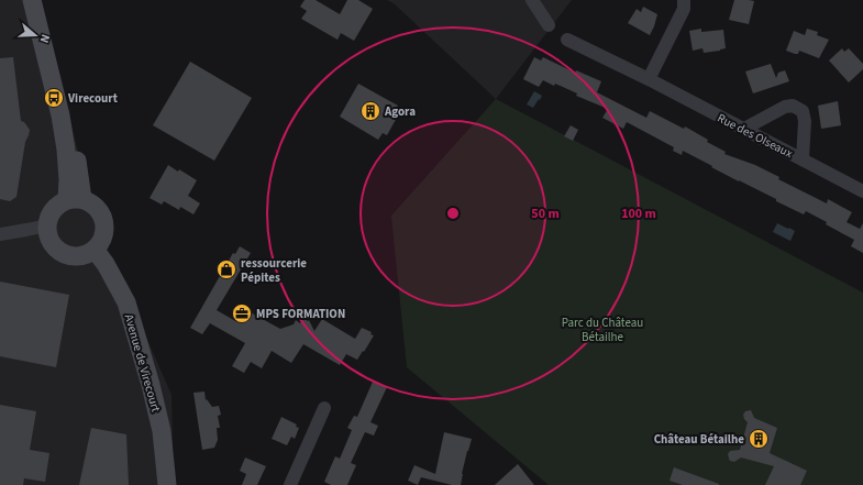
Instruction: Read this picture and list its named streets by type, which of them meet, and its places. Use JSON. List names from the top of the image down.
{
  "streets": {
    "street": ["Rue des OIseaux", "Avenue de Virecourt"]
  },
  "parks": ["Parc du Château Bétailhe"],
  "places": {
    "bus stop": ["Virecourt"],
    "building": ["Agora", "Château Bétailhe"],
    "shop": ["ressourcerie Pépites"],
    "office": ["MPS FORMATION"]
  },
  "north": "right",
  "rings": ["50 m", "100 m"]
}
